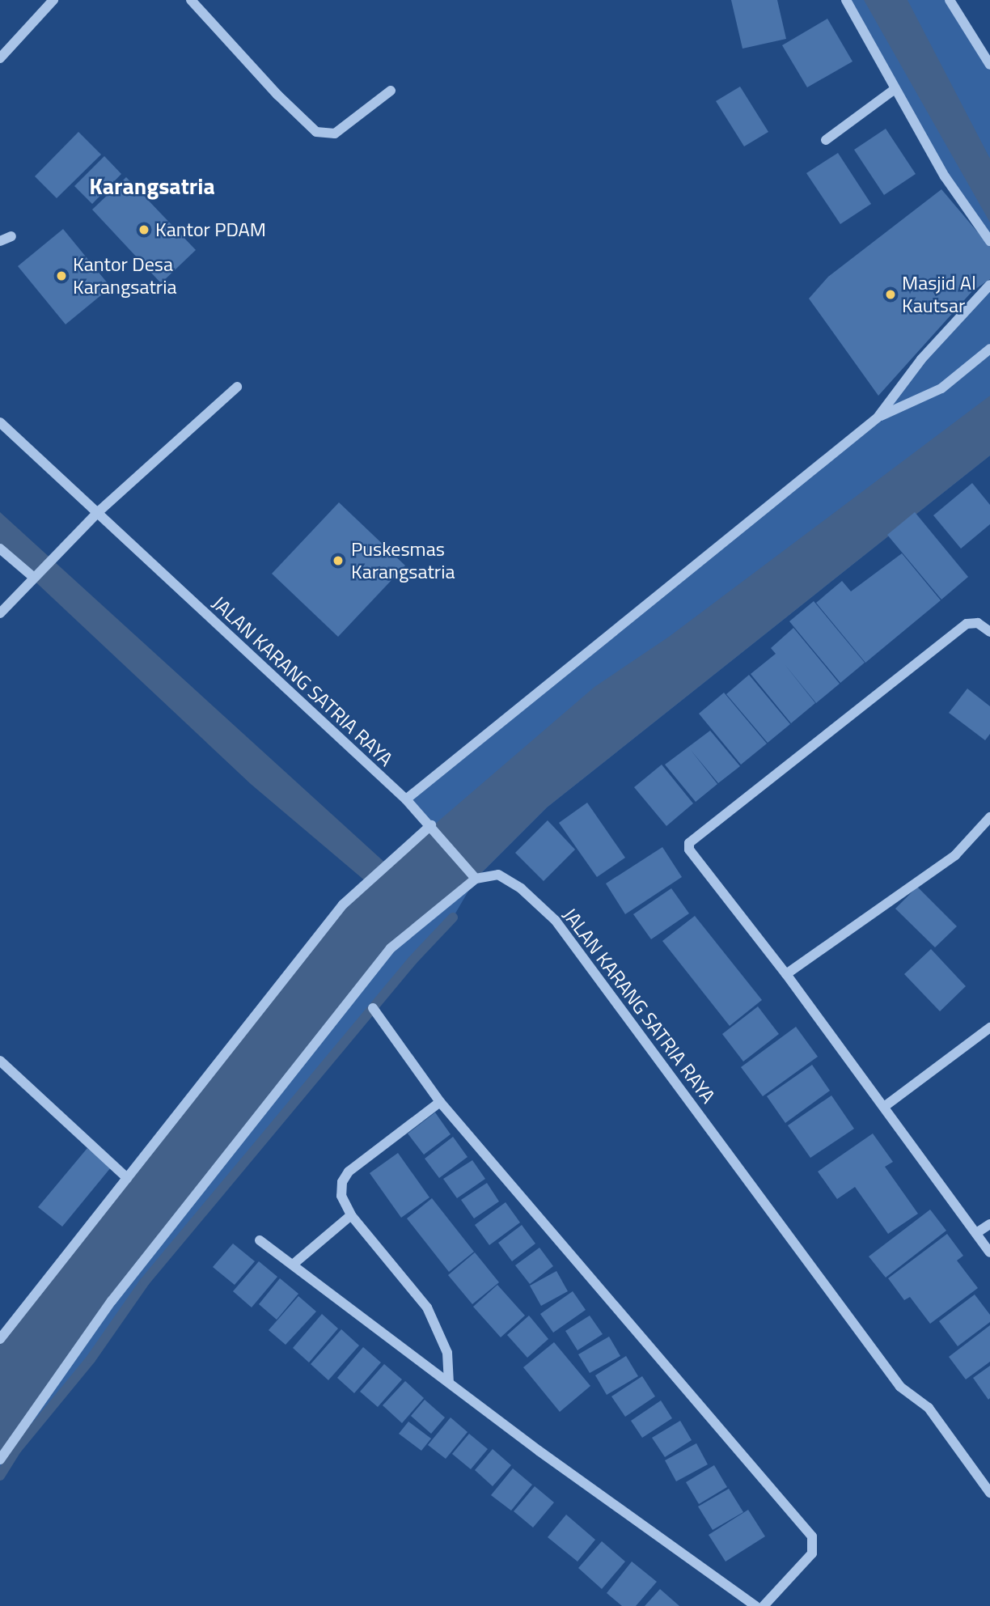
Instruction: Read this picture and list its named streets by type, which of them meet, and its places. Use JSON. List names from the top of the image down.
{
  "streets": {
    "street": ["JALAN KARANG SATRIA RAYA"]
  },
  "districts": ["Karangsatria"],
  "places": [
    "Kantor PDAM",
    "Kantor Desa Karangsatria",
    "Masjid Al Kautsar",
    "Puskesmas Karangsatria"
  ]
}
